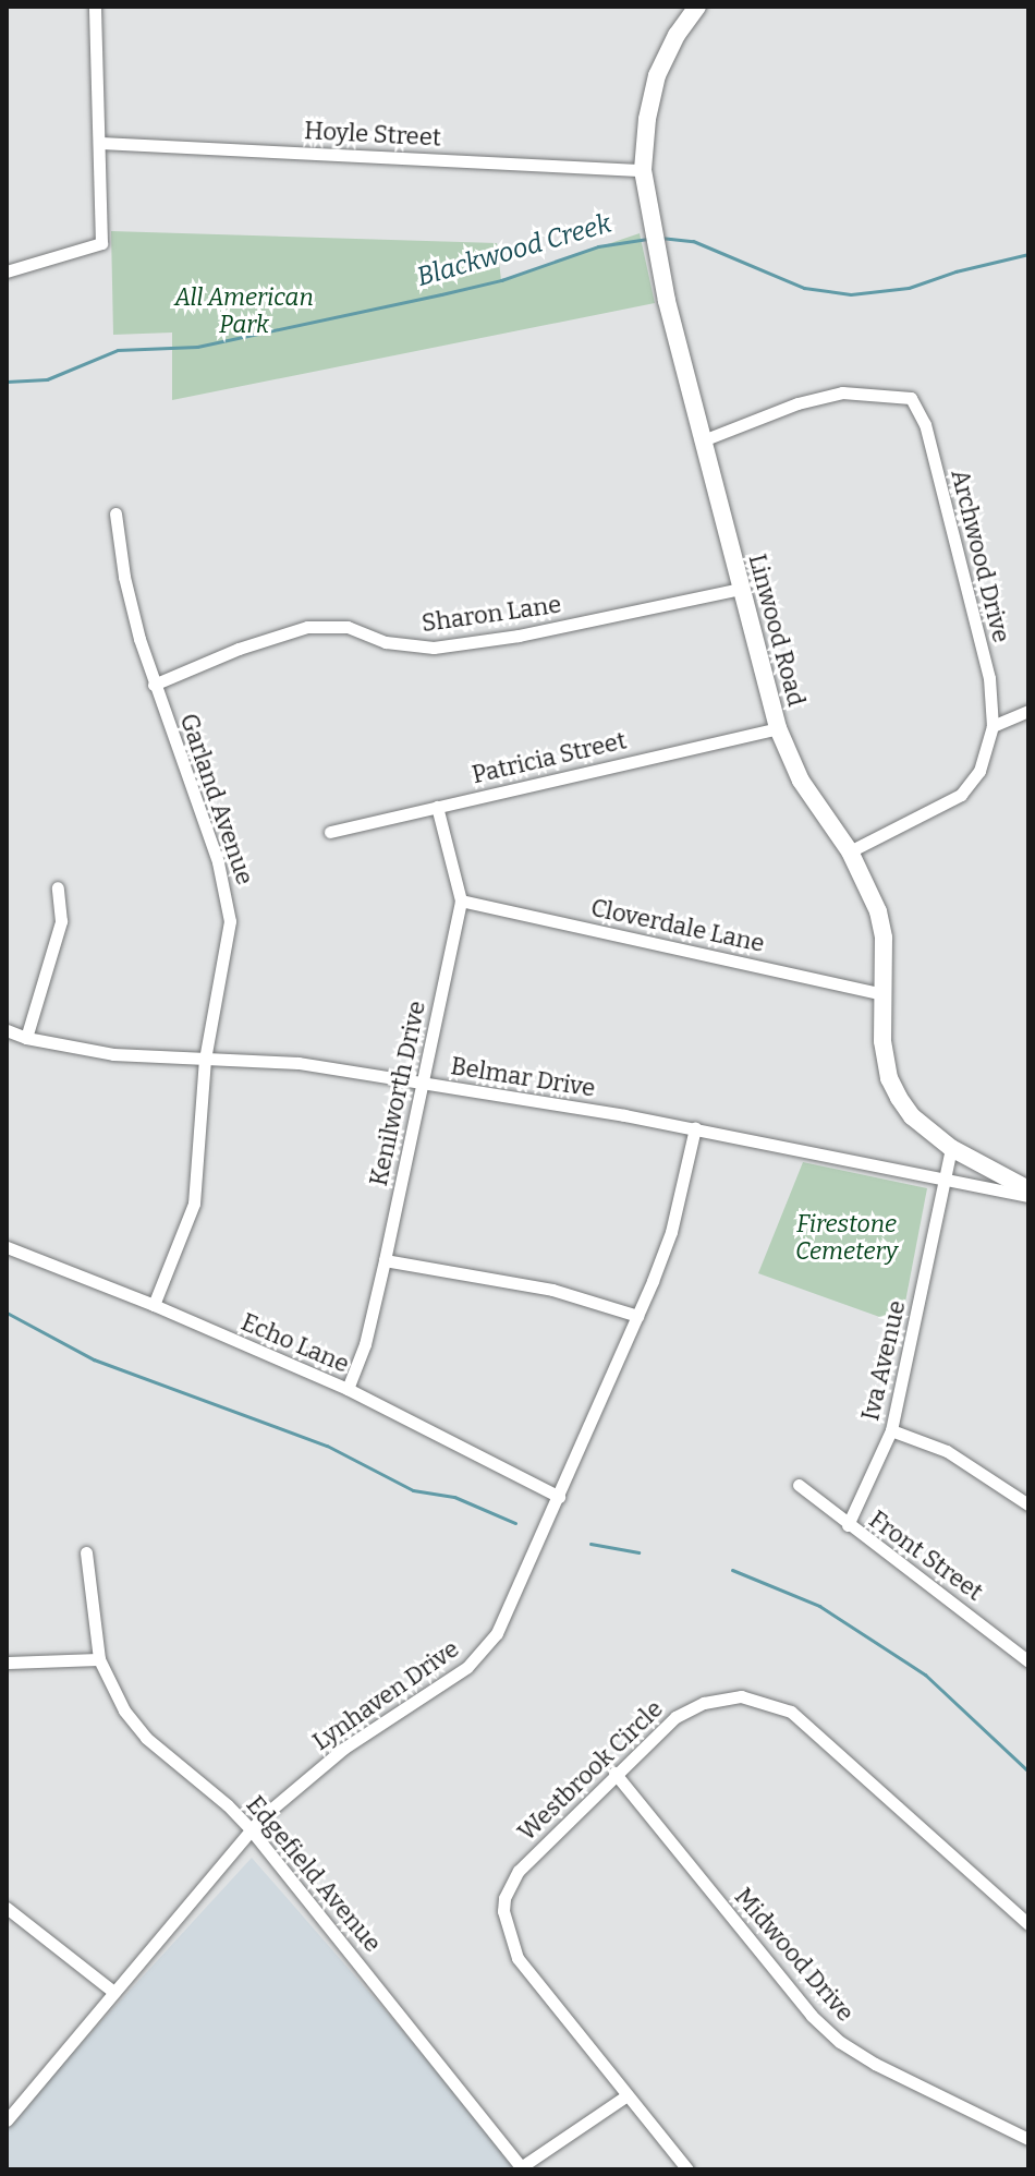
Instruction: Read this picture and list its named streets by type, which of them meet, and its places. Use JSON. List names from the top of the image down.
{
  "streets": {
    "main road": ["Linwood Road"],
    "street": [
      "Hoyle Street",
      "Archwood Drive",
      "Sharon Lane",
      "Patricia Street",
      "Garland Avenue",
      "Cloverdale Lane",
      "Belmar Drive",
      "Kenilworth Drive",
      "Echo Lane",
      "Iva Avenue",
      "Front Street",
      "Lynhaven Drive",
      "Westbrook Circle",
      "Edgefield Avenue",
      "Midwood Drive"
    ]
  },
  "crossings": [
    ["Hoyle Street", "Linwood Road"],
    ["Archwood Drive", "Linwood Road"],
    ["Sharon Lane", "Linwood Road"],
    ["Sharon Lane", "Garland Avenue"],
    ["Linwood Road", "Patricia Street"],
    ["Linwood Road", "Cloverdale Lane"],
    ["Linwood Road", "Iva Avenue"],
    ["Patricia Street", "Kenilworth Drive"],
    ["Garland Avenue", "Belmar Drive"],
    ["Garland Avenue", "Echo Lane"],
    ["Cloverdale Lane", "Kenilworth Drive"],
    ["Belmar Drive", "Kenilworth Drive"],
    ["Belmar Drive", "Iva Avenue"],
    ["Belmar Drive", "Lynhaven Drive"],
    ["Kenilworth Drive", "Echo Lane"],
    ["Echo Lane", "Lynhaven Drive"],
    ["Iva Avenue", "Front Street"],
    ["Lynhaven Drive", "Edgefield Avenue"],
    ["Westbrook Circle", "Midwood Drive"]
  ],
  "water": ["Blackwood Creek"],
  "parks": ["All American Park", "Firestone Cemetery"]
}
